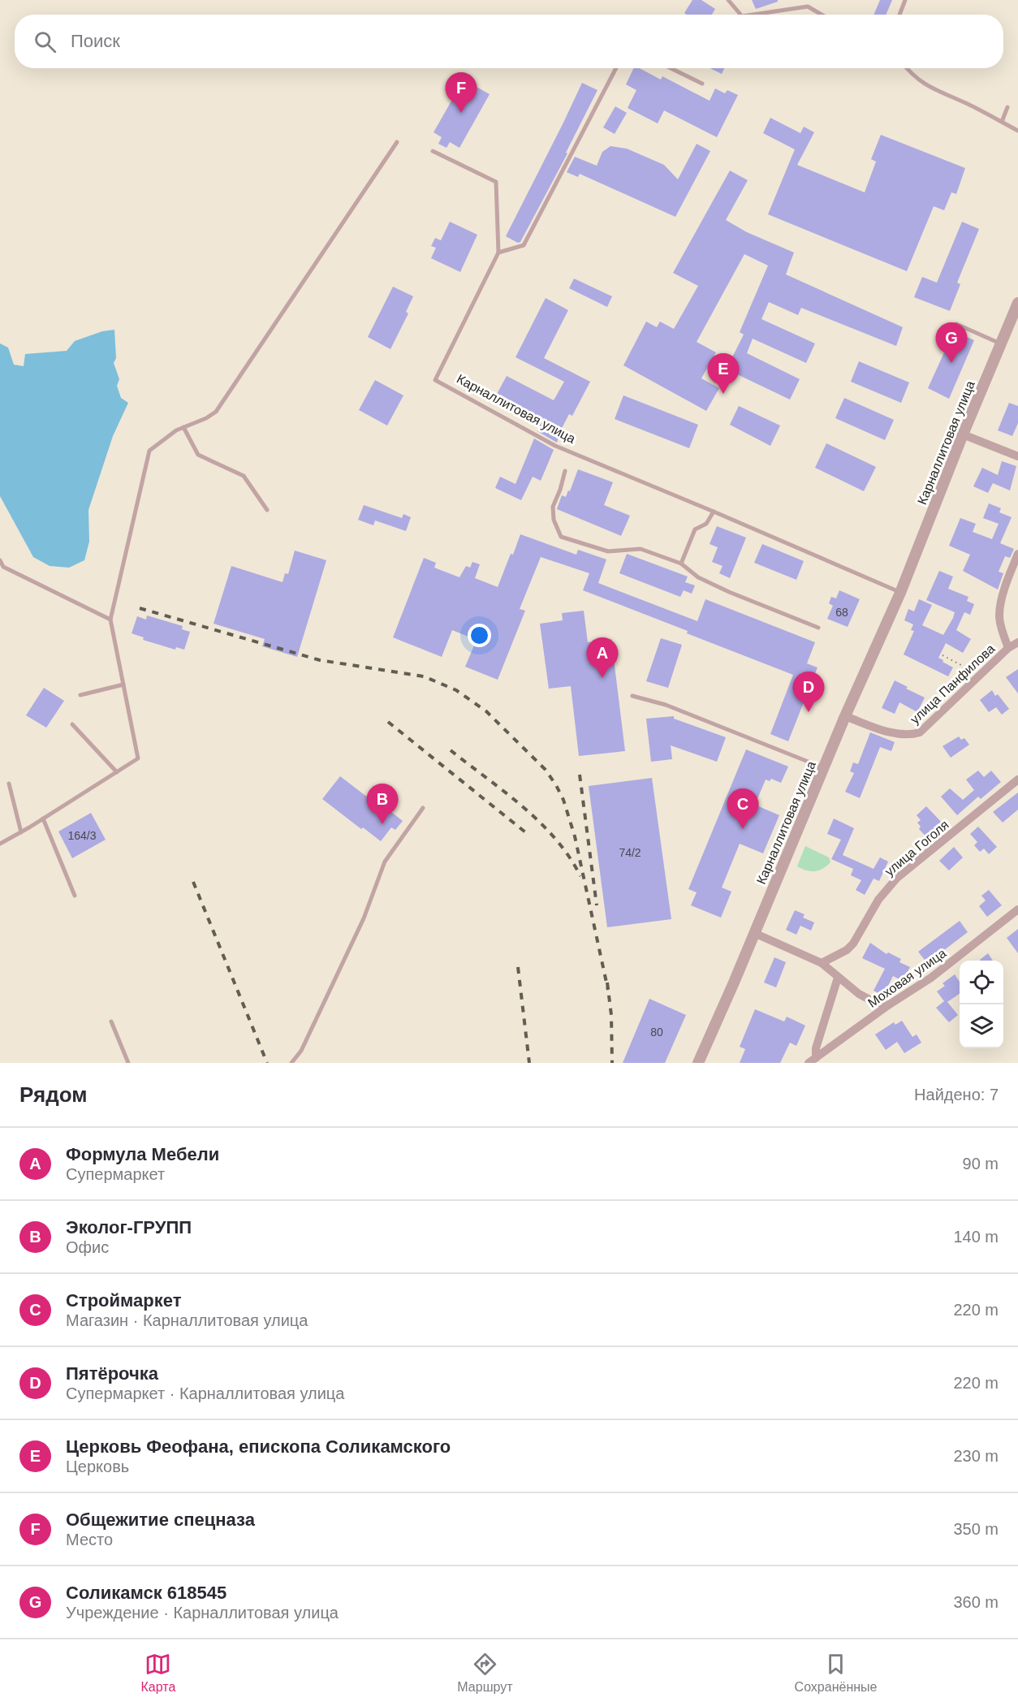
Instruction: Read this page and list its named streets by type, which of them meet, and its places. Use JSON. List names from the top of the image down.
{
  "streets": {
    "street": [
      "Карналлитовая улица",
      "улица Панфилова",
      "улица Гоголя",
      "Моховая улица"
    ]
  },
  "crossings": [
    ["Карналлитовая улица", "улица Панфилова"]
  ],
  "house_numbers": [
    "68",
    "164/3",
    "74/2",
    "80"
  ],
  "page": {
    "search": "Поиск",
    "pins": [
      "F",
      "G",
      "E",
      "A",
      "D",
      "B",
      "C"
    ],
    "heading": ["Рядом", "Найдено: 7"],
    "list": [
      {
        "mark": "A",
        "name": "Формула Мебели",
        "note": "Супермаркет",
        "value": "90 m"
      },
      {
        "mark": "B",
        "name": "Эколог-ГРУПП",
        "note": "Офис",
        "value": "140 m"
      },
      {
        "mark": "C",
        "name": "Строймаркет",
        "note": "Магазин · Карналлитовая улица",
        "value": "220 m"
      },
      {
        "mark": "D",
        "name": "Пятёрочка",
        "note": "Супермаркет · Карналлитовая улица",
        "value": "220 m"
      },
      {
        "mark": "E",
        "name": "Церковь Феофана, епископа Соликамского",
        "note": "Церковь",
        "value": "230 m"
      },
      {
        "mark": "F",
        "name": "Общежитие спецназа",
        "note": "Место",
        "value": "350 m"
      },
      {
        "mark": "G",
        "name": "Соликамск 618545",
        "note": "Учреждение · Карналлитовая улица",
        "value": "360 m"
      }
    ],
    "nav": ["Карта", "Маршрут", "Сохранённые"]
  }
}
